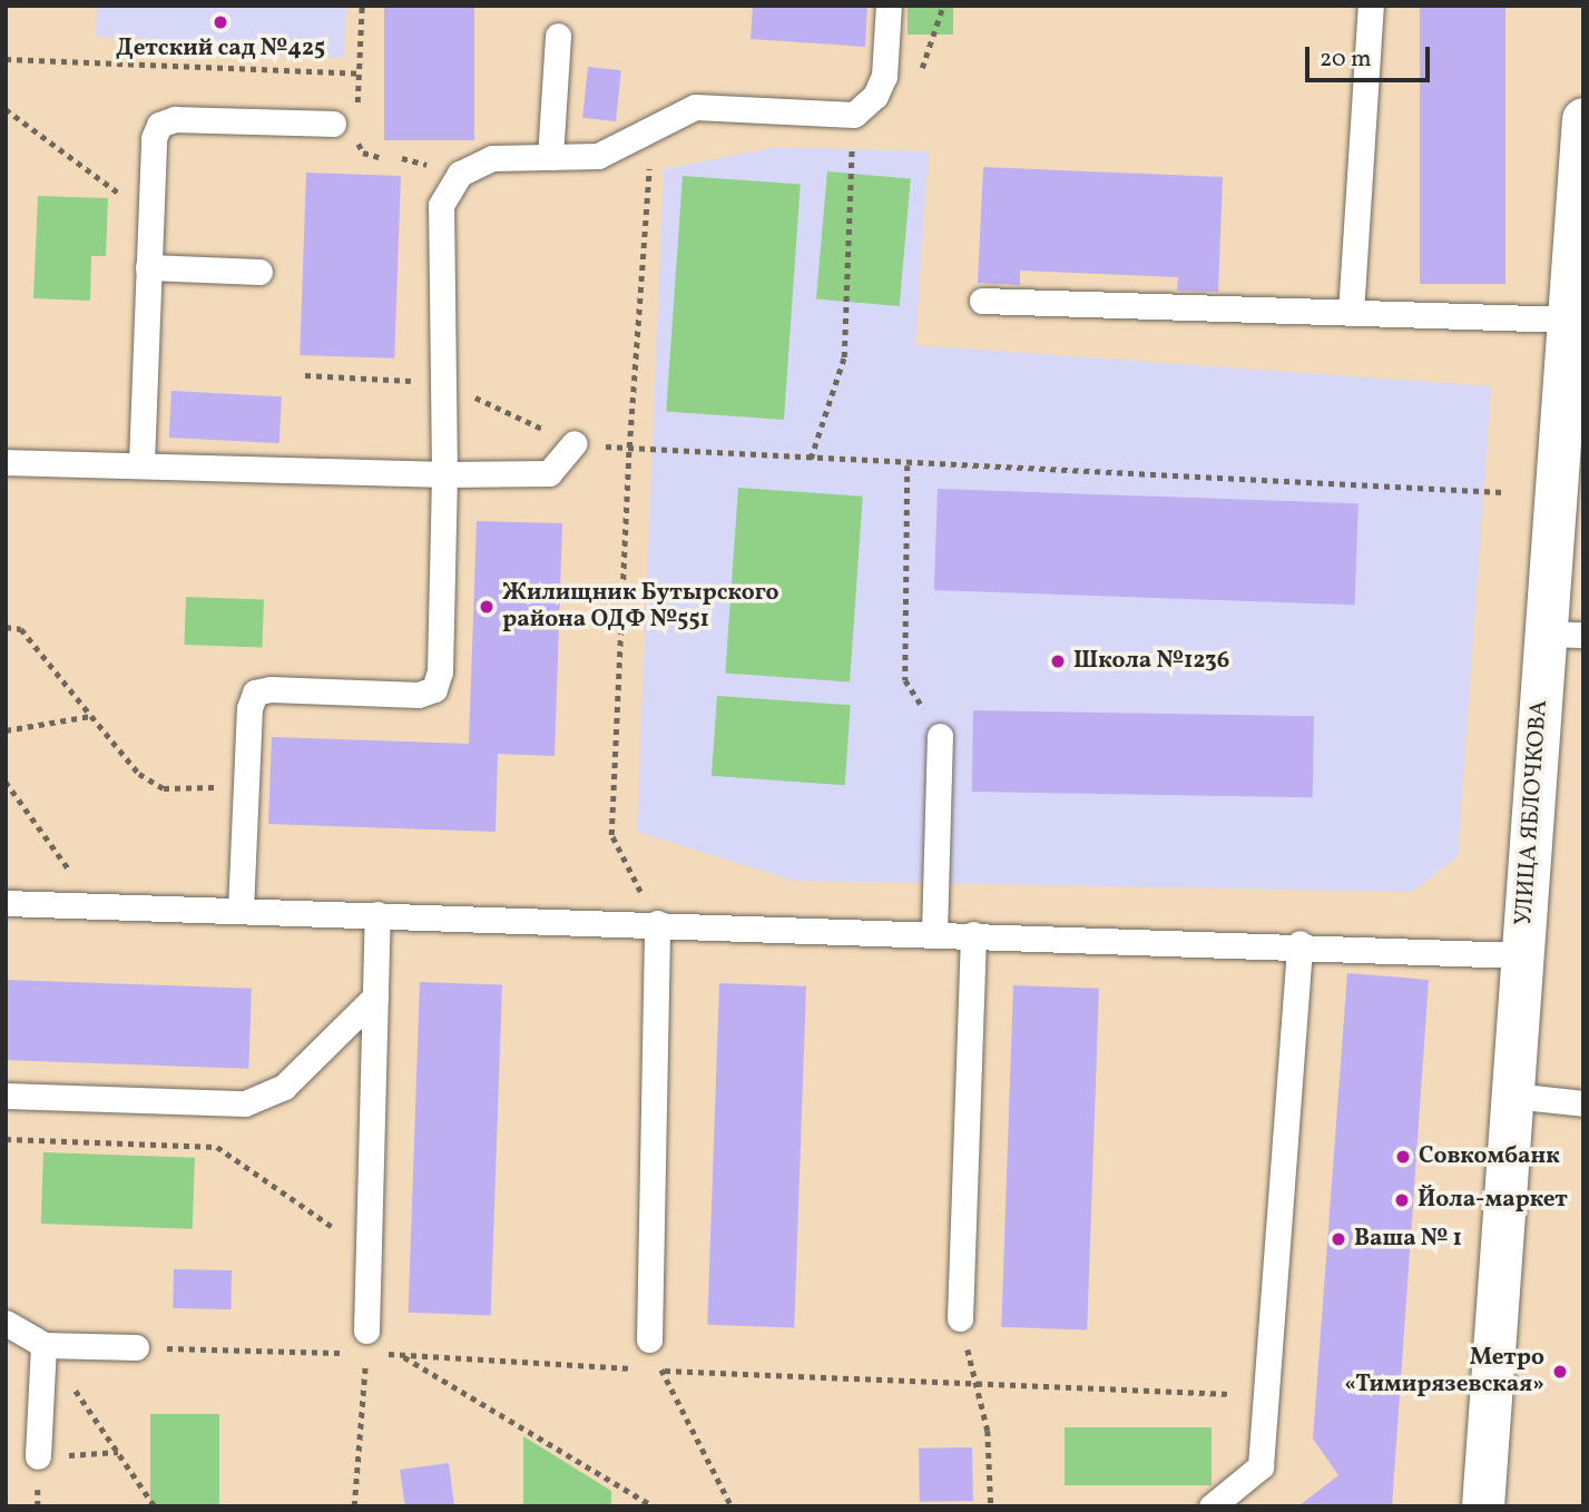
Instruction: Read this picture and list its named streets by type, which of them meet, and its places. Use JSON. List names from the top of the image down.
{
  "streets": {
    "street": ["УЛИЦА ЯБЛОЧКОВА"]
  },
  "places": [
    "Детский сад №425",
    "Жилищник Бутырского района ОДФ №551",
    "Школа №1236",
    "Совкомбанк",
    "Йола-маркет",
    "Ваша № 1",
    "Метро «Тимирязевская»"
  ],
  "scale_bar": "20 m"
}
